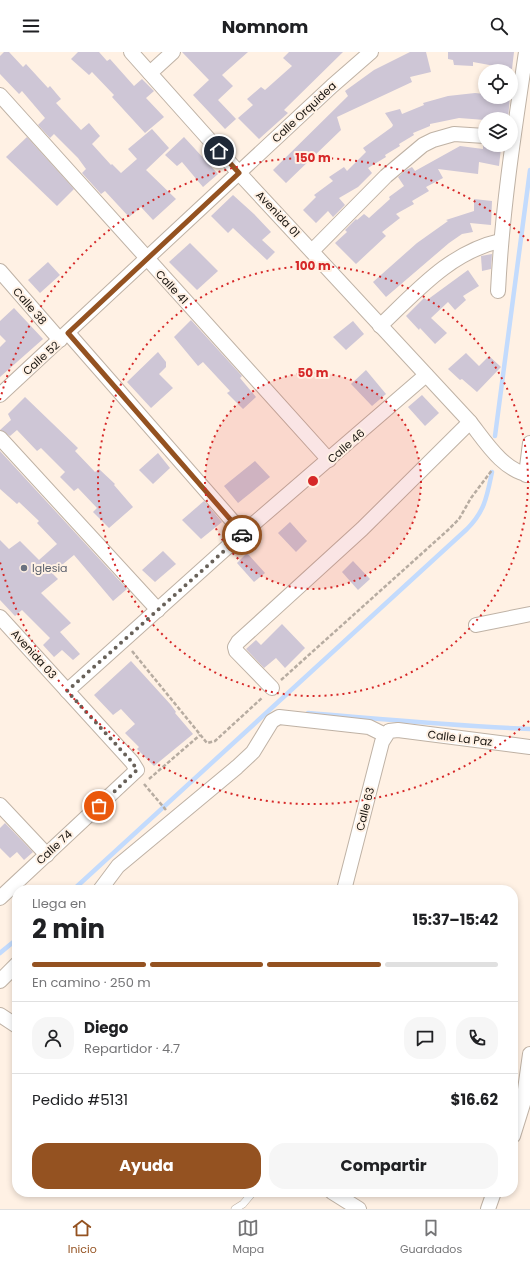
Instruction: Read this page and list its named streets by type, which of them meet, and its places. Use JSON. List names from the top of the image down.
{
  "streets": {
    "street": [
      "Calle Orquidea",
      "Avenida 01",
      "Calle 41",
      "Calle 38",
      "Calle 52",
      "Calle 46",
      "Avenida 03",
      "Calle La Paz",
      "Calle 63",
      "Calle 74"
    ]
  },
  "crossings": [
    ["Calle Orquidea", "Avenida 01"],
    ["Calle Orquidea", "Calle 52"],
    ["Avenida 01", "Calle 52"],
    ["Avenida 01", "Calle 46"],
    ["Calle 41", "Calle 52"],
    ["Calle 41", "Calle 46"],
    ["Calle 38", "Calle 52"],
    ["Calle 38", "Calle 46"],
    ["Calle 46", "Avenida 03"],
    ["Avenida 03", "Calle 74"],
    ["Calle La Paz", "Calle 63"]
  ],
  "places": ["Iglesia"],
  "page": {
    "header": "Nomnom",
    "heading": ["2 min", "Llega en", "15:37–15:42"],
    "panel": [
      "Diego",
      "Repartidor · 4.7",
      "Pedido #5131",
      "$16.62"
    ],
    "bar": "En camino · 250 m",
    "buttons": ["Ayuda", "Compartir"],
    "tabs": ["Inicio", "Mapa", "Guardados"]
  },
  "rings": ["150 m", "100 m", "50 m"]
}
